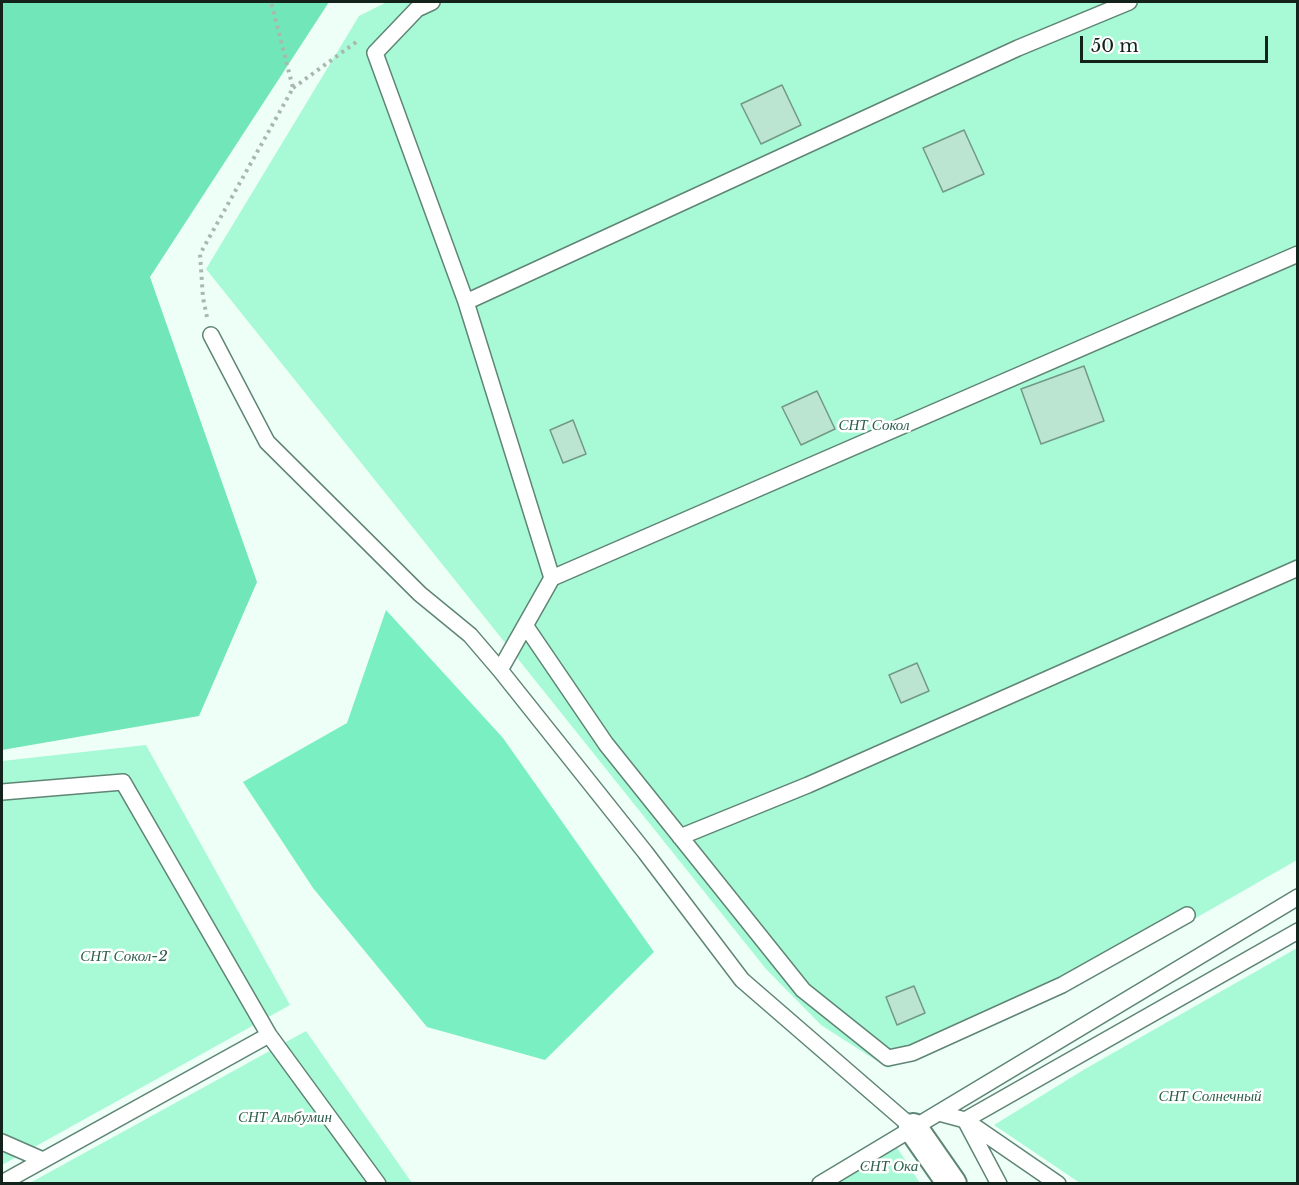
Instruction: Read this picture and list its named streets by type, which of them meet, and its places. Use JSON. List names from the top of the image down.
{
  "parks": [
    "СНТ Сокол",
    "СНТ Сокол-2",
    "СНТ Солнечный",
    "СНТ Альбумин",
    "СНТ Ока"
  ],
  "scale_bar": "50 m"
}
